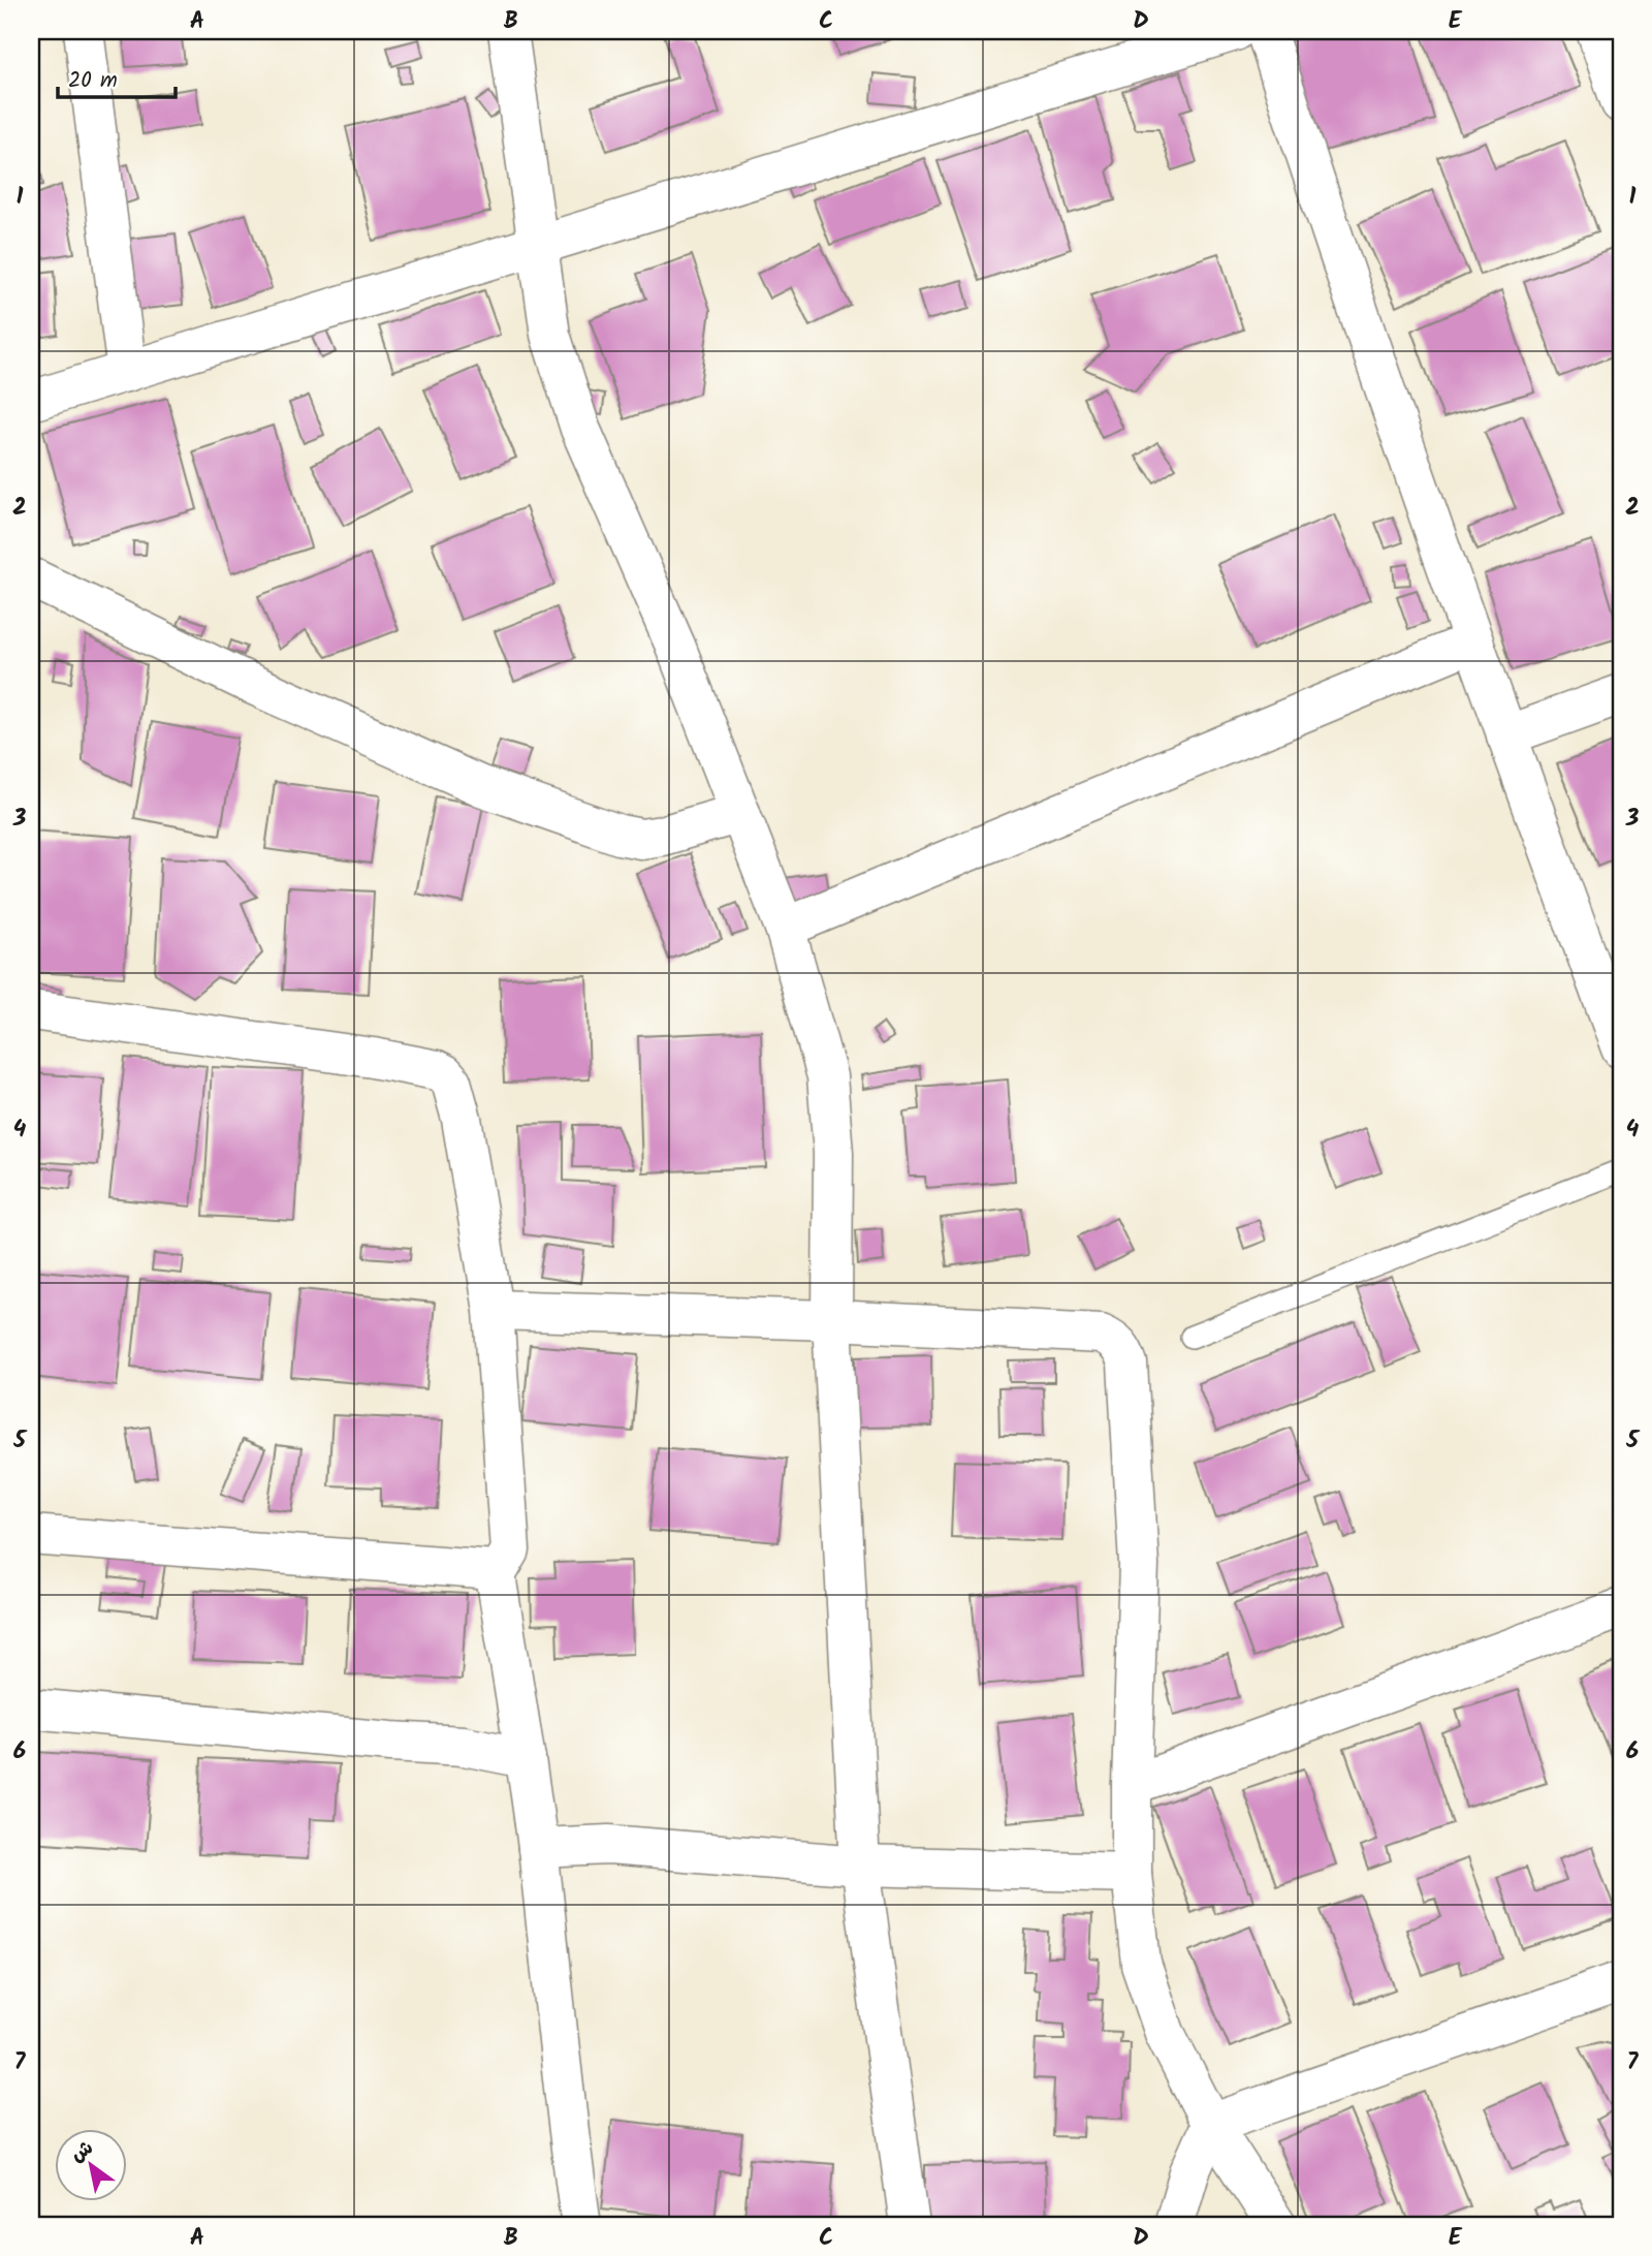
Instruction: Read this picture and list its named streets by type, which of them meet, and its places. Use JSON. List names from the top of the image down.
{
  "scale_bar": "20 m",
  "north": "top left",
  "grid": {
    "columns": [
      "A",
      "B",
      "C",
      "D",
      "E"
    ],
    "rows": [
      "1",
      "2",
      "3",
      "4",
      "5",
      "6",
      "7"
    ]
  }
}
